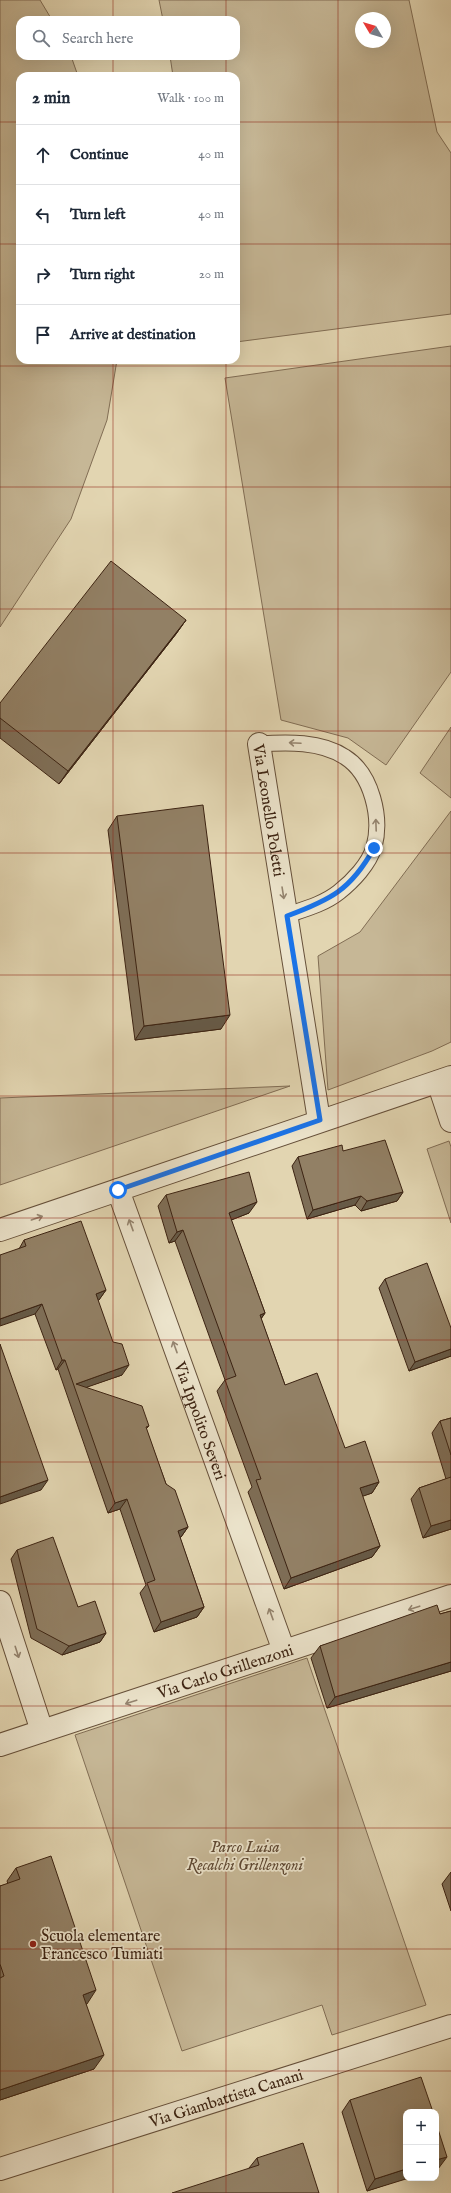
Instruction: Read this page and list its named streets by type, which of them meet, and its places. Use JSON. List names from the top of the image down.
{
  "streets": {
    "street": [
      "Via Leonello Poletti",
      "Via Ippolito Severi",
      "Via Carlo Grillenzoni",
      "Via Giambattista Canani"
    ]
  },
  "crossings": [
    ["Via Ippolito Severi", "Via Carlo Grillenzoni"]
  ],
  "one_way": ["Via Ippolito Severi", "Via Carlo Grillenzoni"],
  "parks": ["Parco Luisa Recalchi Grillenzoni"],
  "places": ["Scuola elementare Francesco Tumiati"],
  "north": "top left",
  "page": {
    "search": "Search here",
    "heading": ["2 min", "Walk · 100 m"],
    "list": [
      ["Continue", "40 m"],
      ["Turn left", "40 m"],
      ["Turn right", "20 m"],
      "Arrive at destination"
    ],
    "map_buttons": ["+", "−"]
  }
}
